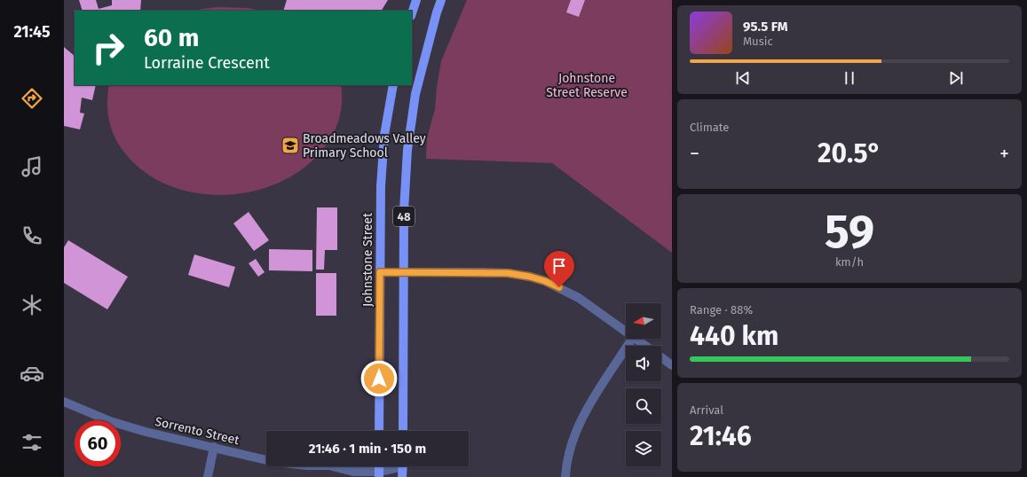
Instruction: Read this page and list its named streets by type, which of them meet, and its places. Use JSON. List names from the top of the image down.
{
  "streets": {
    "main road": ["48", "Johnstone Street"],
    "street": ["Sorrento Street"]
  },
  "parks": ["Johnstone Street Reserve"],
  "places": {
    "school or university": ["Broadmeadows Valley Primary School"]
  },
  "north": "left",
  "page": {
    "tabs": "21:45",
    "turn": ["60 m", "Lorraine Crescent"],
    "song": ["95.5 FM", "Music"],
    "tile": [
      "Climate",
      ["59", "km/h"],
      ["Range · 88%", "440 km"],
      ["Arrival", "21:46"]
    ],
    "heat": ["−", "20.5°", "+"],
    "limit": "60",
    "trip": "21:46 · 1 min · 150 m"
  }
}
